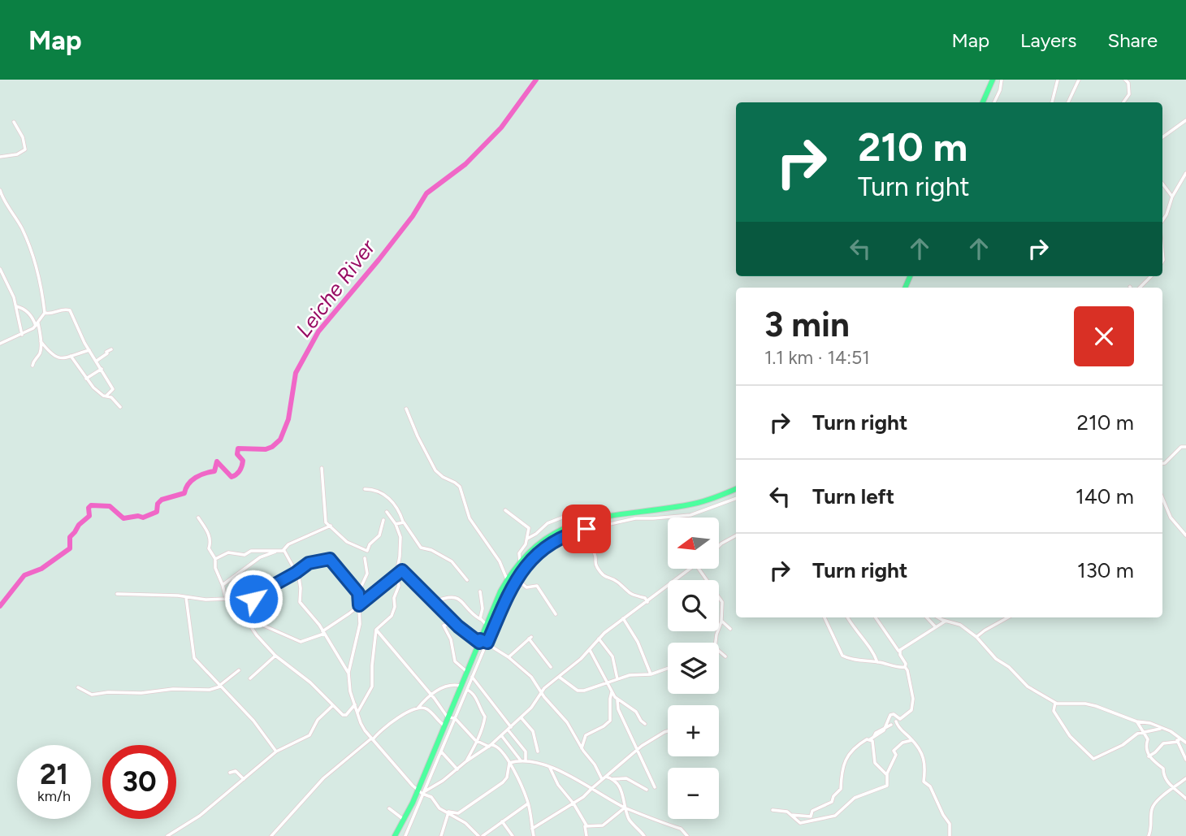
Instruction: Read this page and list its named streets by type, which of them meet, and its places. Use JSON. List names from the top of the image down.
{
  "water": ["Leiche River"],
  "north": "left",
  "page": {
    "header": "Map",
    "nav": ["Map", "Layers", "Share"],
    "turn": ["210 m", "Turn right"],
    "heading": ["3 min", "1.1 km · 14:51"],
    "list": [
      {
        "name": "Turn right",
        "value": "210 m"
      },
      {
        "name": "Turn left",
        "value": "140 m"
      },
      {
        "name": "Turn right",
        "value": "130 m"
      }
    ],
    "map_buttons": ["+", "−"],
    "speed": "21 km/h",
    "limit": "30"
  }
}
